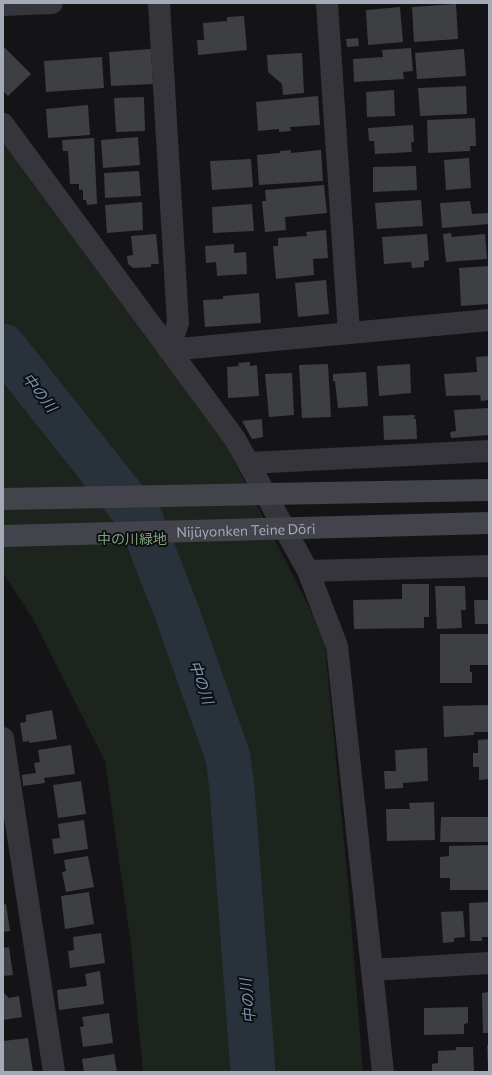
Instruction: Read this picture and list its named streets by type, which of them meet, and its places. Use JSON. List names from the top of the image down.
{
  "streets": {
    "street": ["Nijūyonken Teine Dōri"]
  },
  "water": ["中の川"],
  "parks": ["中の川緑地"]
}
